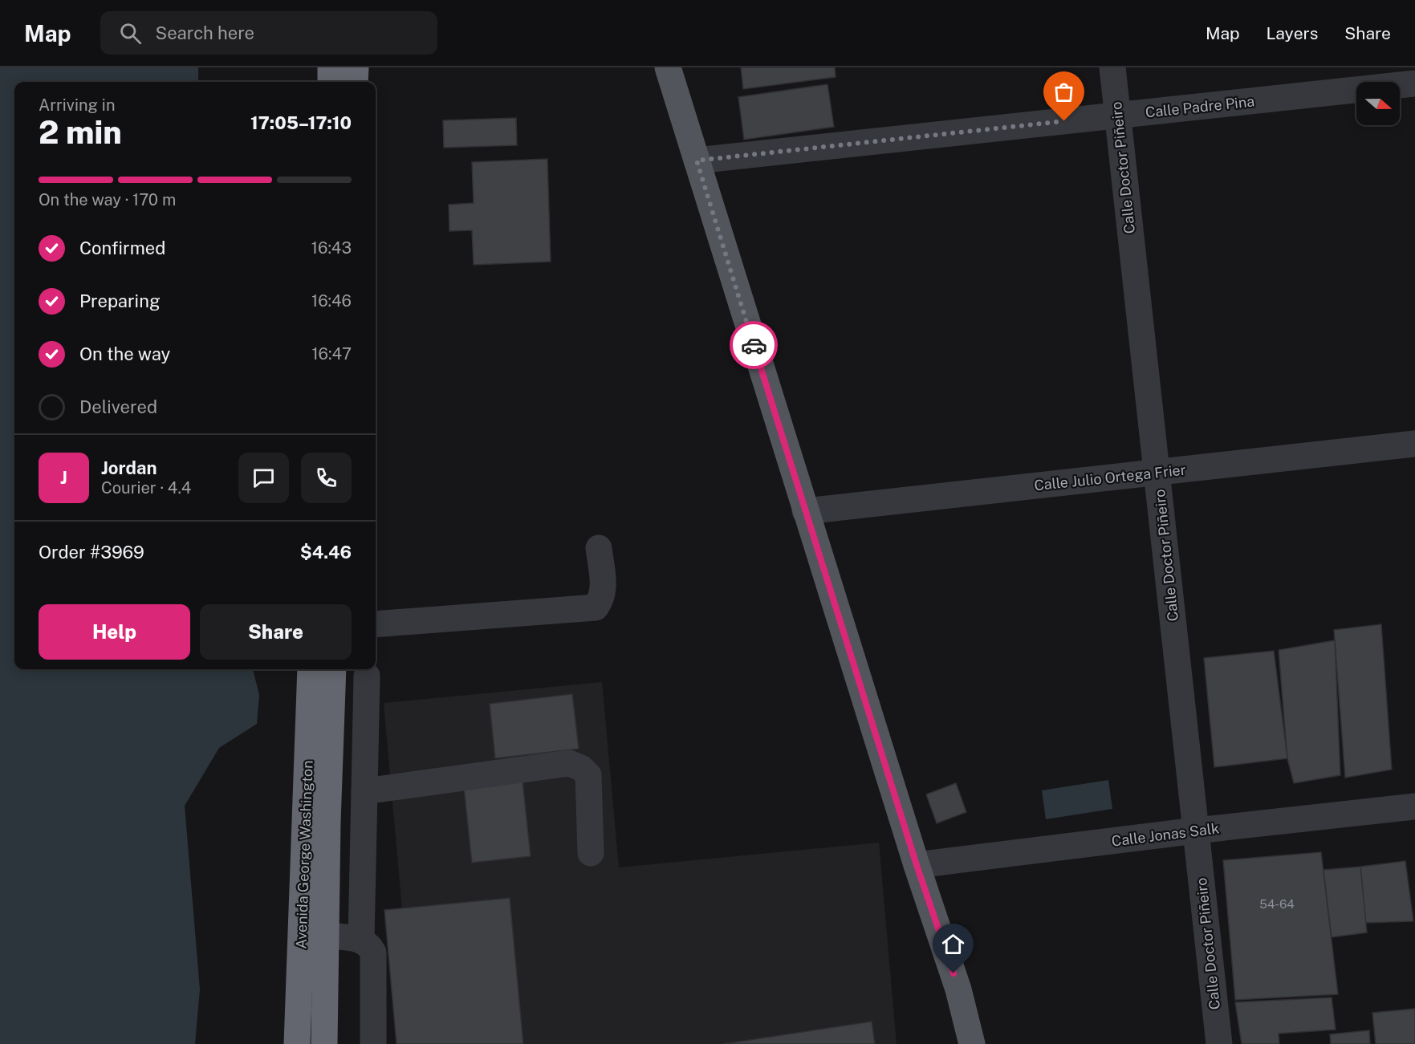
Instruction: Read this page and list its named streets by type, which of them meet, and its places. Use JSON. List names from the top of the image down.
{
  "streets": {
    "highway": ["Avenida George Washington"],
    "street": [
      "Calle Padre Pina",
      "Calle Doctor Piñeiro",
      "Calle Julio Ortega Frier",
      "Calle Jonas Salk"
    ]
  },
  "crossings": [
    ["Calle Padre Pina", "Calle Doctor Piñeiro"],
    ["Calle Doctor Piñeiro", "Calle Julio Ortega Frier"],
    ["Calle Doctor Piñeiro", "Calle Jonas Salk"]
  ],
  "house_numbers": ["54-64"],
  "north": "right",
  "page": {
    "header": "Map",
    "search": "Search here",
    "nav": ["Map", "Layers", "Share"],
    "heading": ["2 min", "Arriving in", "17:05–17:10"],
    "panel": [
      "Jordan",
      "Courier · 4.4",
      "Order #3969",
      "$4.46"
    ],
    "bar": "On the way · 170 m",
    "list": [
      ["Confirmed", "16:43"],
      ["Preparing", "16:46"],
      ["On the way", "16:47"],
      "Delivered"
    ],
    "round": "J",
    "buttons": ["Help", "Share"]
  }
}
